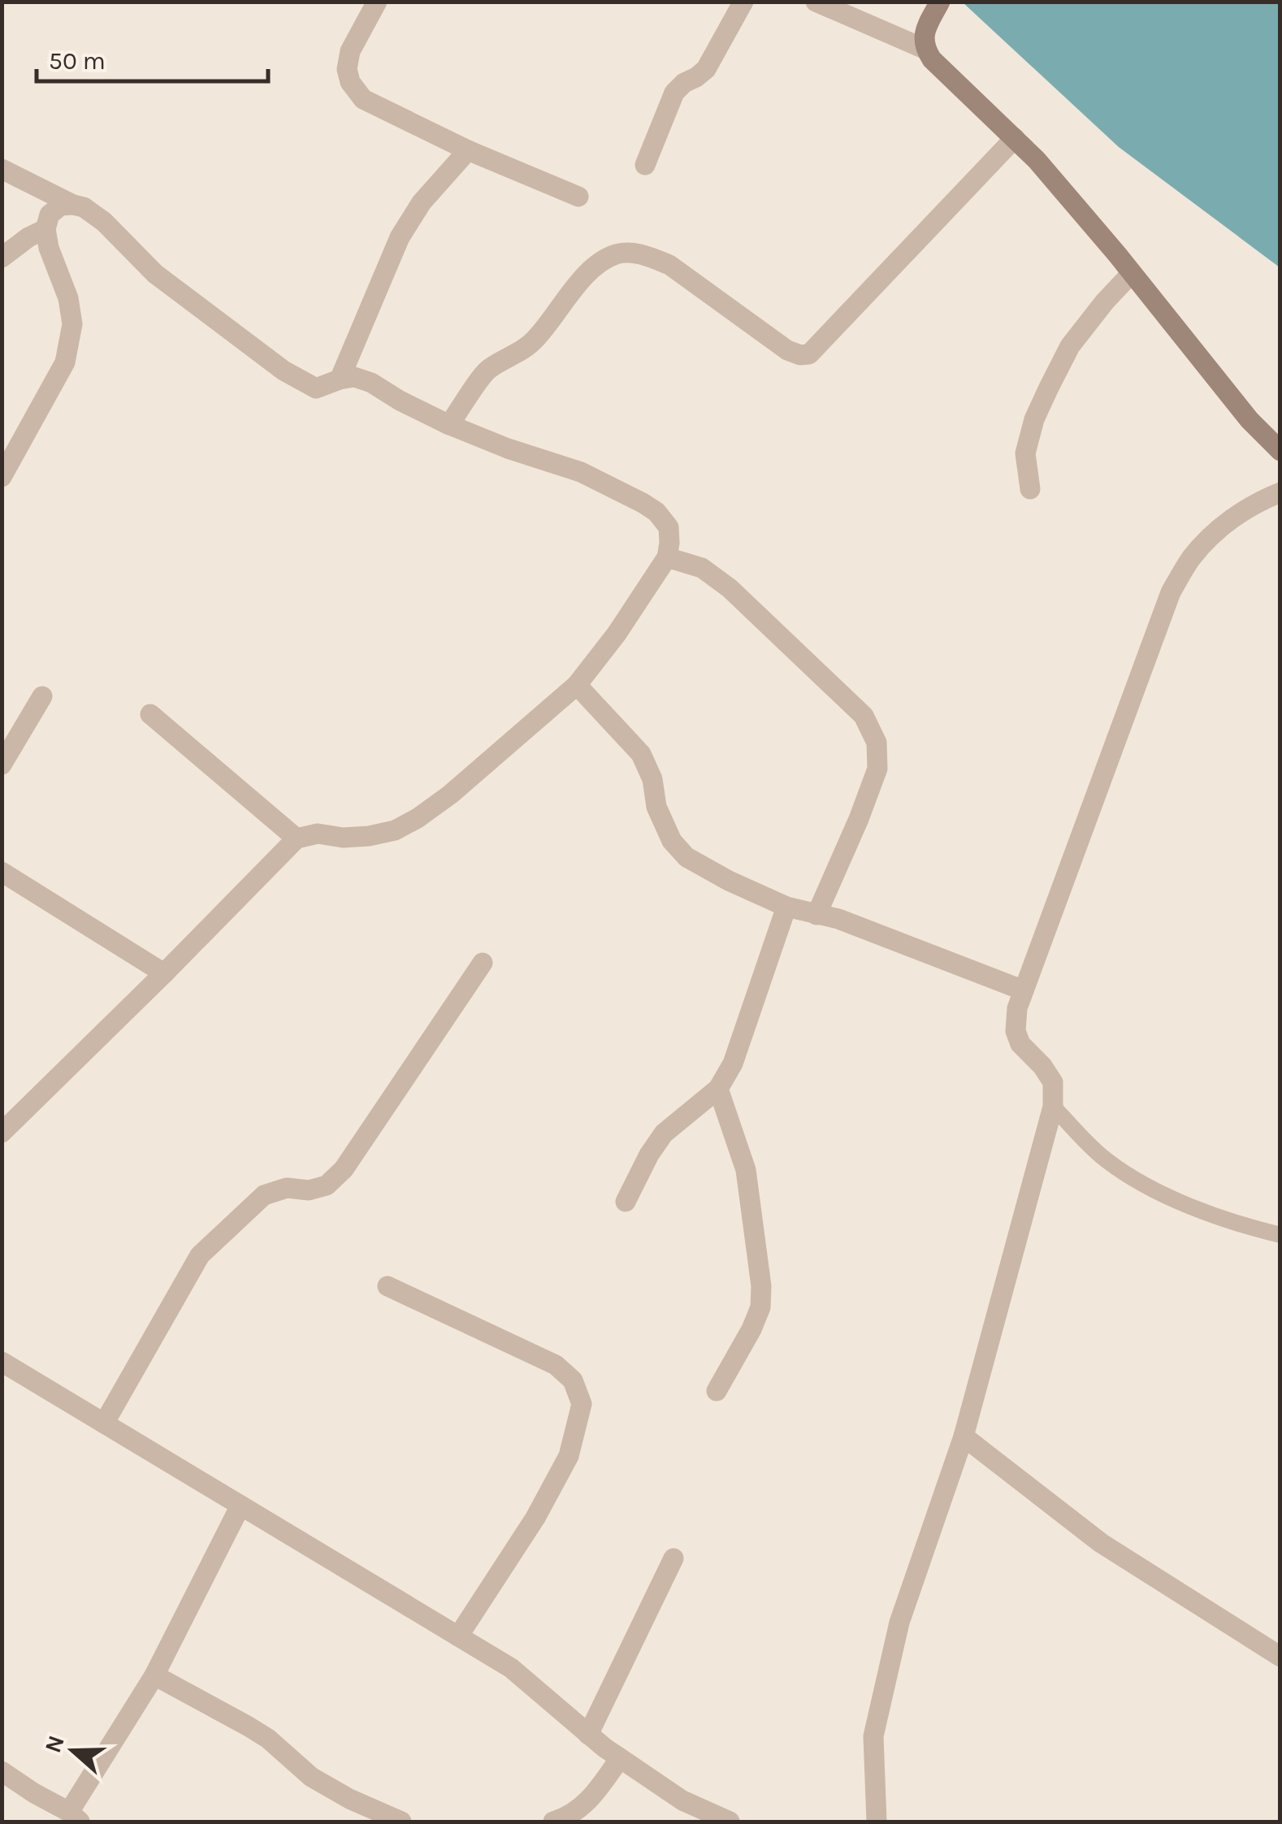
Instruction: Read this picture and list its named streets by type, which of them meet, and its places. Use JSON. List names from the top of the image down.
{
  "scale_bar": "50 m",
  "north": "left"
}
